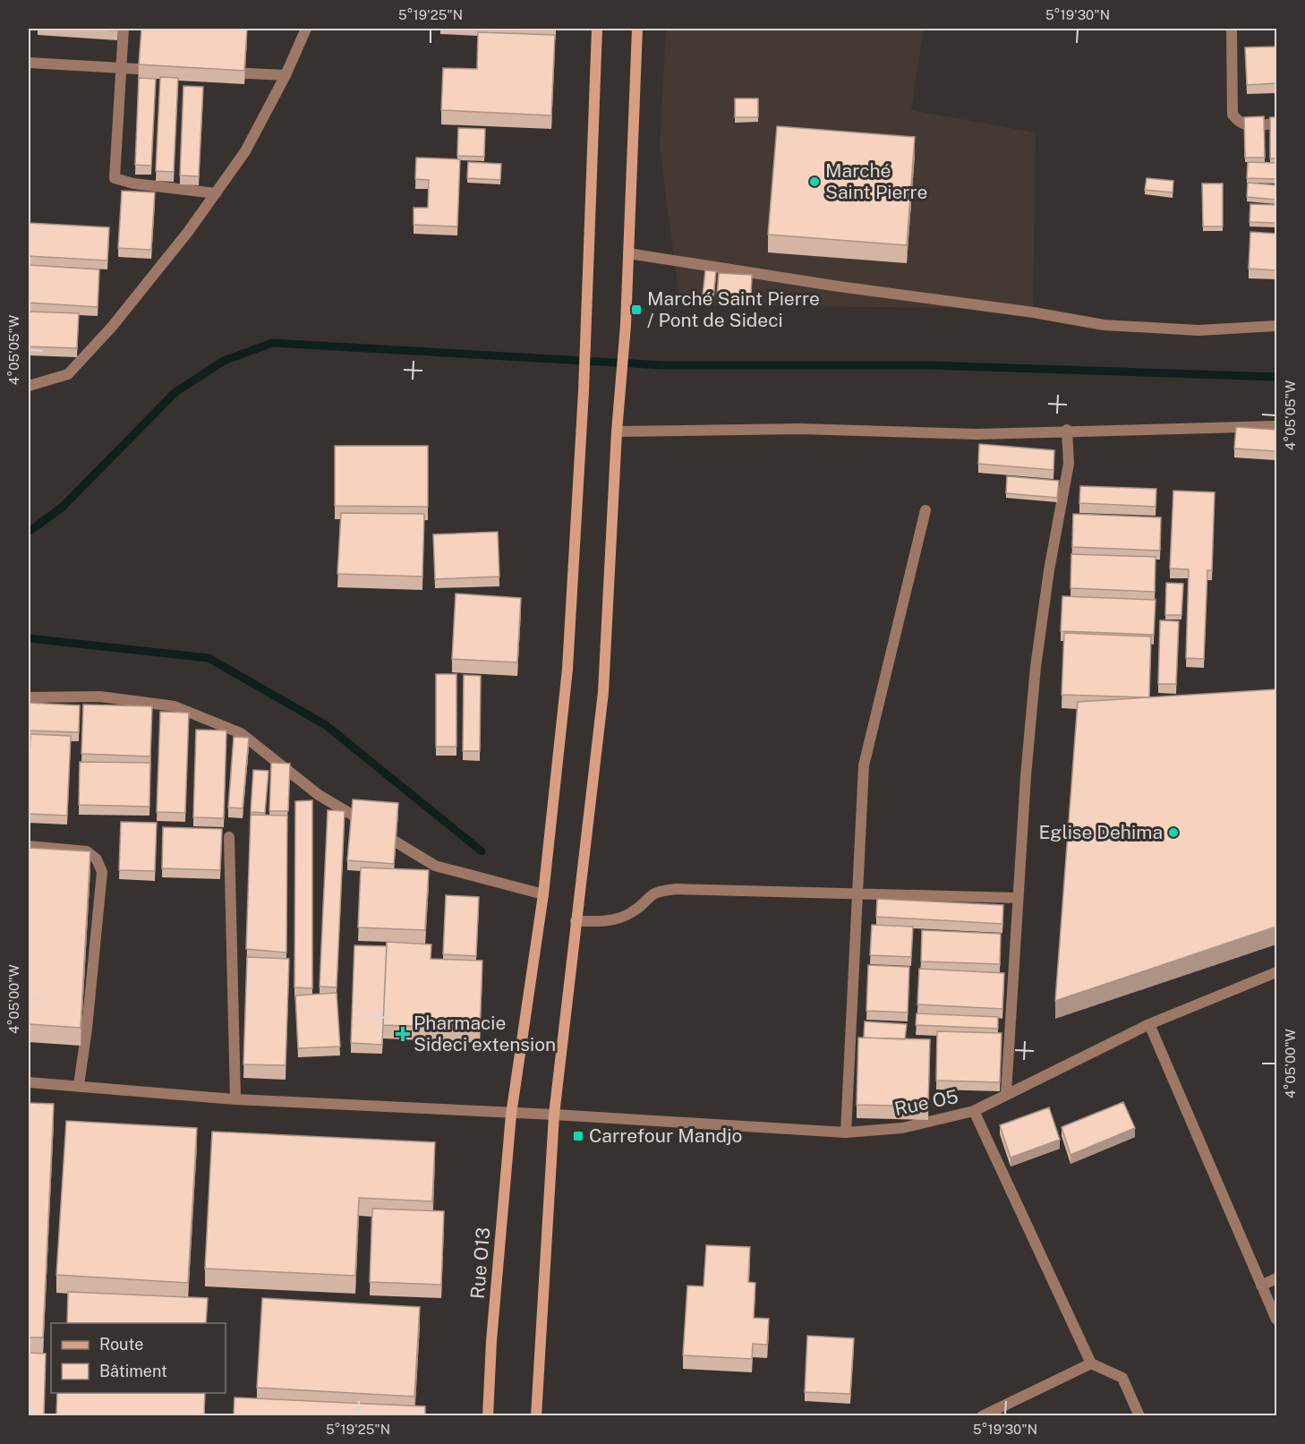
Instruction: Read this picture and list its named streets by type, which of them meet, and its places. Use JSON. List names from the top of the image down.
{
  "streets": {
    "main road": ["Rue O13"],
    "street": ["Rue O5"]
  },
  "crossings": [
    ["Rue O5", "Rue O13"]
  ],
  "places": {
    "other": ["Marché Saint Pierre", "Eglise Dehima"],
    "transit": ["Marché Saint Pierre / Pont de Sideci", "Carrefour Mandjo"],
    "health": ["Pharmacie Sideci extension"]
  },
  "legend": ["Route", "Bâtiment"],
  "coordinates": [
    "5°19'25\"N",
    "5°19'30\"N",
    "4°05'05\"W",
    "4°05'00\"W"
  ]
}
